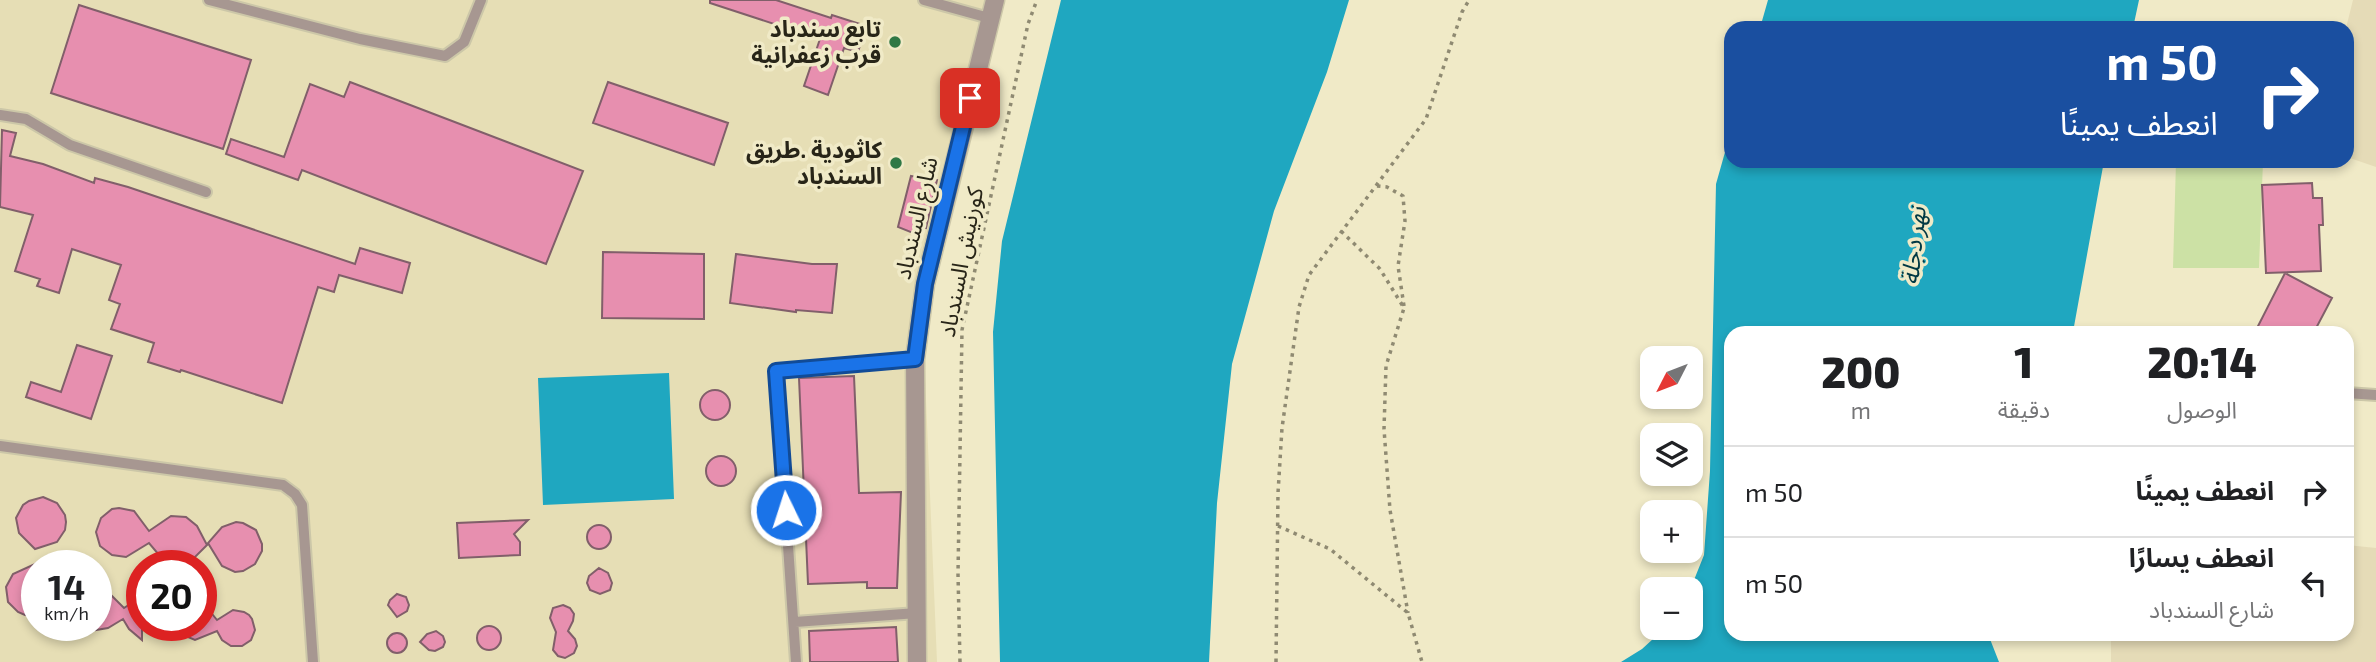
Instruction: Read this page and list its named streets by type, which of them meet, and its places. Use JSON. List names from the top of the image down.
{
  "streets": {
    "street": ["شارع السندباد"],
    "path": ["كورنيش السندباد"]
  },
  "water": ["نهر دجلة"],
  "places": ["تابع سندباد قرب زعفرانية", "كاثودية .طريق السندباد"],
  "north": "bottom left",
  "page": {
    "turn": ["50 m", "انعطف يمينًا"],
    "eta": [
      "20:14",
      "الوصول",
      "1",
      "دقيقة",
      "200",
      "m"
    ],
    "map_buttons": ["+", "−"],
    "list": [
      {
        "name": "انعطف يمينًا",
        "value": "50 m"
      },
      {
        "name": "انعطف يسارًا",
        "note": "شارع السندباد",
        "value": "50 m"
      }
    ],
    "speed": "14 km/h",
    "limit": "20"
  }
}
